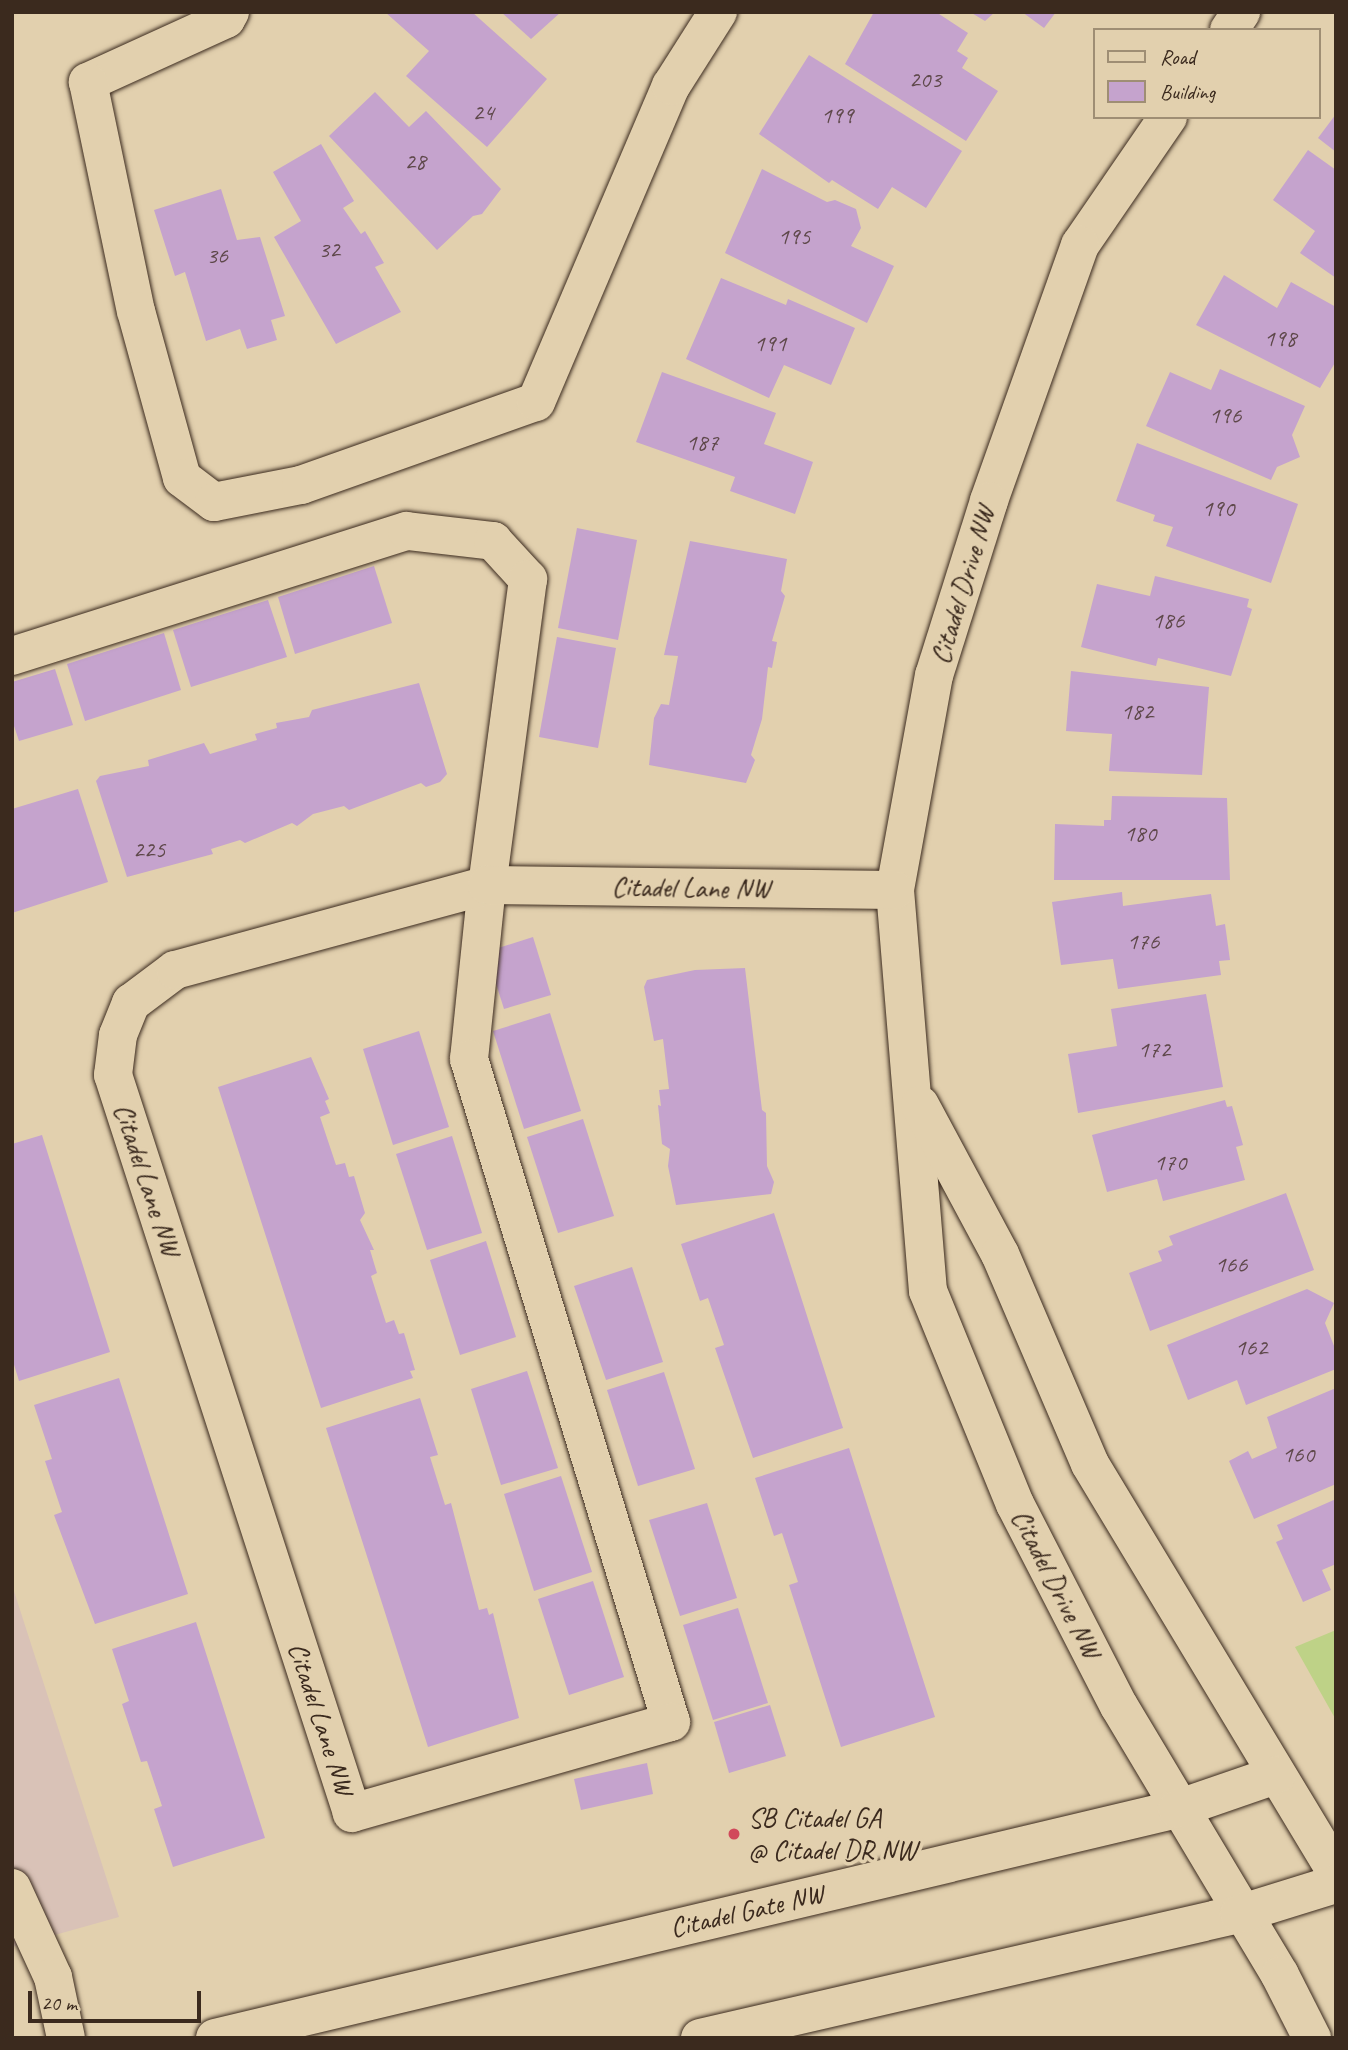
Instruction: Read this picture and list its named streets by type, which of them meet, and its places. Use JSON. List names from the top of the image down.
{
  "streets": {
    "street": ["Citadel Drive NW", "Citadel Lane NW", "Citadel Gate NW"]
  },
  "crossings": [
    ["Citadel Drive NW", "Citadel Lane NW"],
    ["Citadel Drive NW", "Citadel Gate NW"]
  ],
  "places": ["SB Citadel GA @ Citadel DR NW"],
  "house_numbers": [
    "203",
    "24",
    "199",
    "28",
    "195",
    "32",
    "36",
    "198",
    "191",
    "196",
    "187",
    "190",
    "186",
    "182",
    "180",
    "225",
    "176",
    "172",
    "170",
    "166",
    "162",
    "160"
  ],
  "legend": ["Road", "Building"],
  "scale_bar": "20 m"
}
